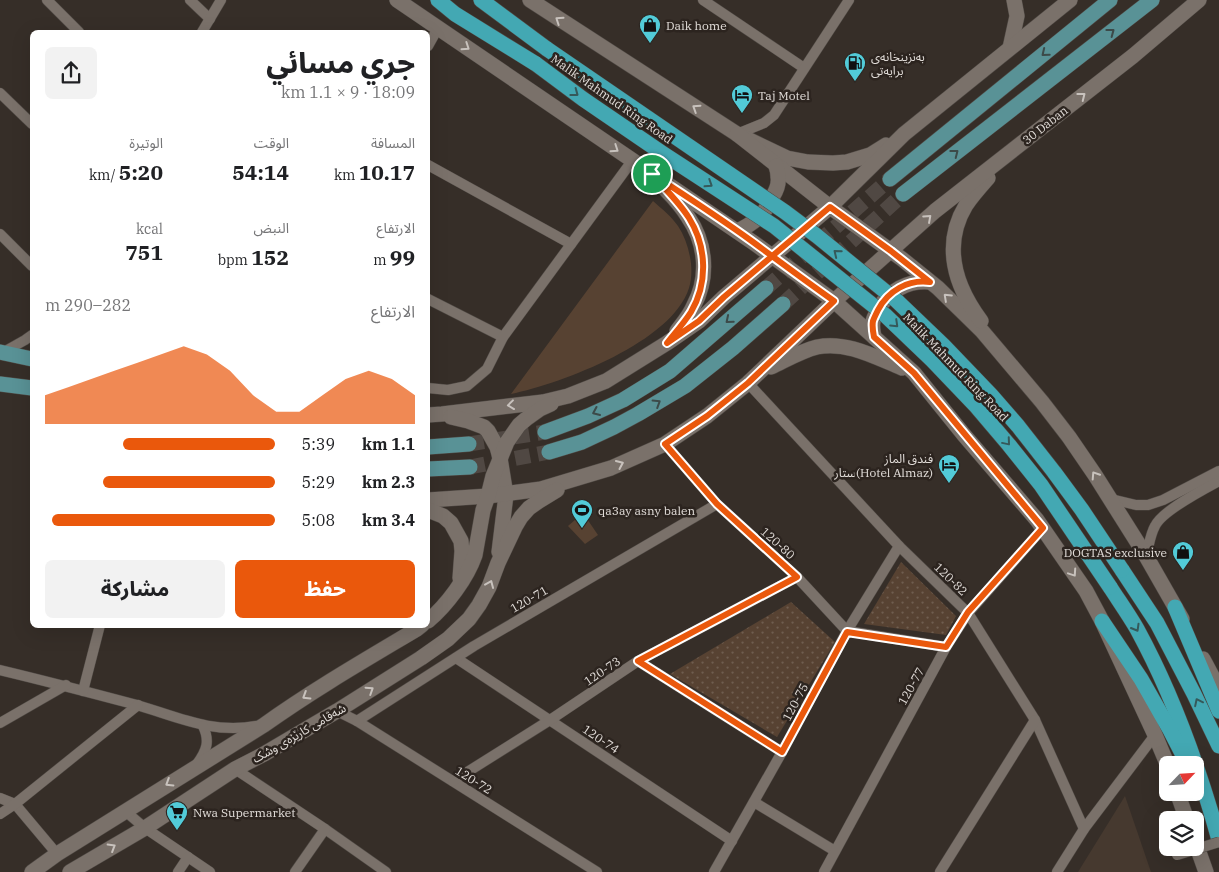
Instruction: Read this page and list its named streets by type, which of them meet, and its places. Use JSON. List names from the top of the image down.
{
  "streets": {
    "highway": ["Malik Mahmud Ring Road"],
    "main road": ["30 Daban", "شەقامی کارێزەی وشک"],
    "street": [
      "120-80",
      "120-82",
      "120-71",
      "120-73",
      "120-77",
      "120-75",
      "120-74",
      "120-72"
    ]
  },
  "crossings": [
    ["30 Daban", "120-80"],
    ["30 Daban", "120-82"],
    ["120-80", "120-71"],
    ["120-80", "120-73"],
    ["120-80", "120-75"],
    ["120-82", "120-77"],
    ["120-82", "120-75"],
    ["120-71", "120-74"],
    ["120-71", "120-72"],
    ["120-73", "120-74"],
    ["120-73", "120-72"],
    ["120-75", "120-74"],
    ["شەقامی کارێزەی وشک", "120-72"]
  ],
  "places": {
    "shop": ["Daik home", "DOGTAS exclusive"],
    "fuel station": ["بەنزینخانەی برایەتی"],
    "hotel": ["Taj Motel", "فندق الماز ستار(Hotel Almaz)"],
    "sports": ["qa3ay asny balen"],
    "supermarket": ["Nwa Supermarket"]
  },
  "north": "top right",
  "page": {
    "heading": ["جري مسائي", "18:09 · 9 × 1.1 km"],
    "stats": [
      ["المسافة", "10.17 km"],
      ["الوقت", "54:14"],
      ["الوتيرة", "5:20 /km"],
      ["الارتفاع", "99 m"],
      ["النبض", "152 bpm"],
      ["kcal", "751"]
    ],
    "chart": ["الارتفاع", "282–290 m"],
    "list": [
      {
        "name": "1.1 km",
        "note": "5:39"
      },
      {
        "name": "2.3 km",
        "note": "5:29"
      },
      {
        "name": "3.4 km",
        "note": "5:08"
      }
    ],
    "buttons": ["حفظ", "مشاركة"]
  }
}
